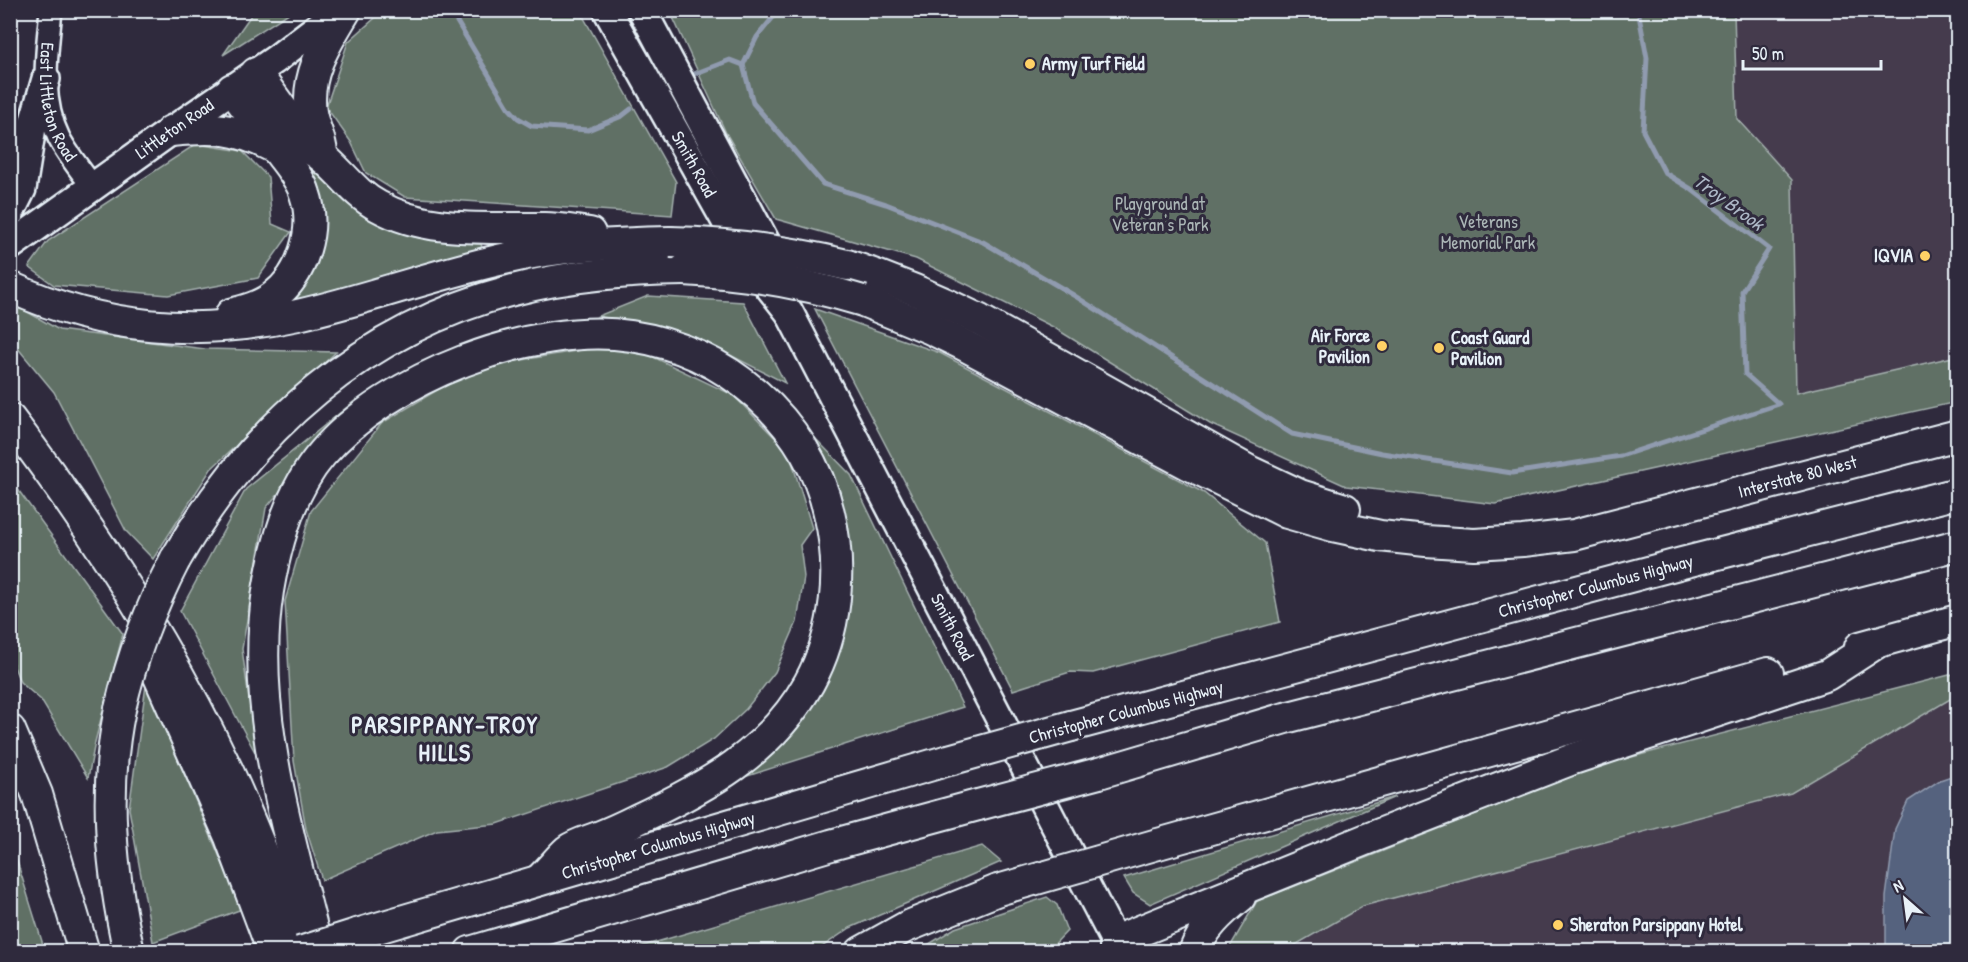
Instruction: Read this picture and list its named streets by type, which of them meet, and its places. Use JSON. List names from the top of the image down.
{
  "streets": {
    "highway": ["Interstate 80 West", "Christopher Columbus Highway"],
    "main road": ["Littleton Road", "Smith Road"],
    "street": ["East Littleton Road"]
  },
  "crossings": [
    ["East Littleton Road", "Littleton Road"]
  ],
  "districts": ["PARSIPPANY-TROY HILLS"],
  "water": ["Troy Brook"],
  "parks": ["Playground at Veteran's Park", "Veterans Memorial Park"],
  "places": [
    "Army Turf Field",
    "IQVIA",
    "Air Force Pavilion",
    "Coast Guard Pavilion",
    "Sheraton Parsippany Hotel"
  ],
  "scale_bar": "50 m",
  "north": "top left"
}
